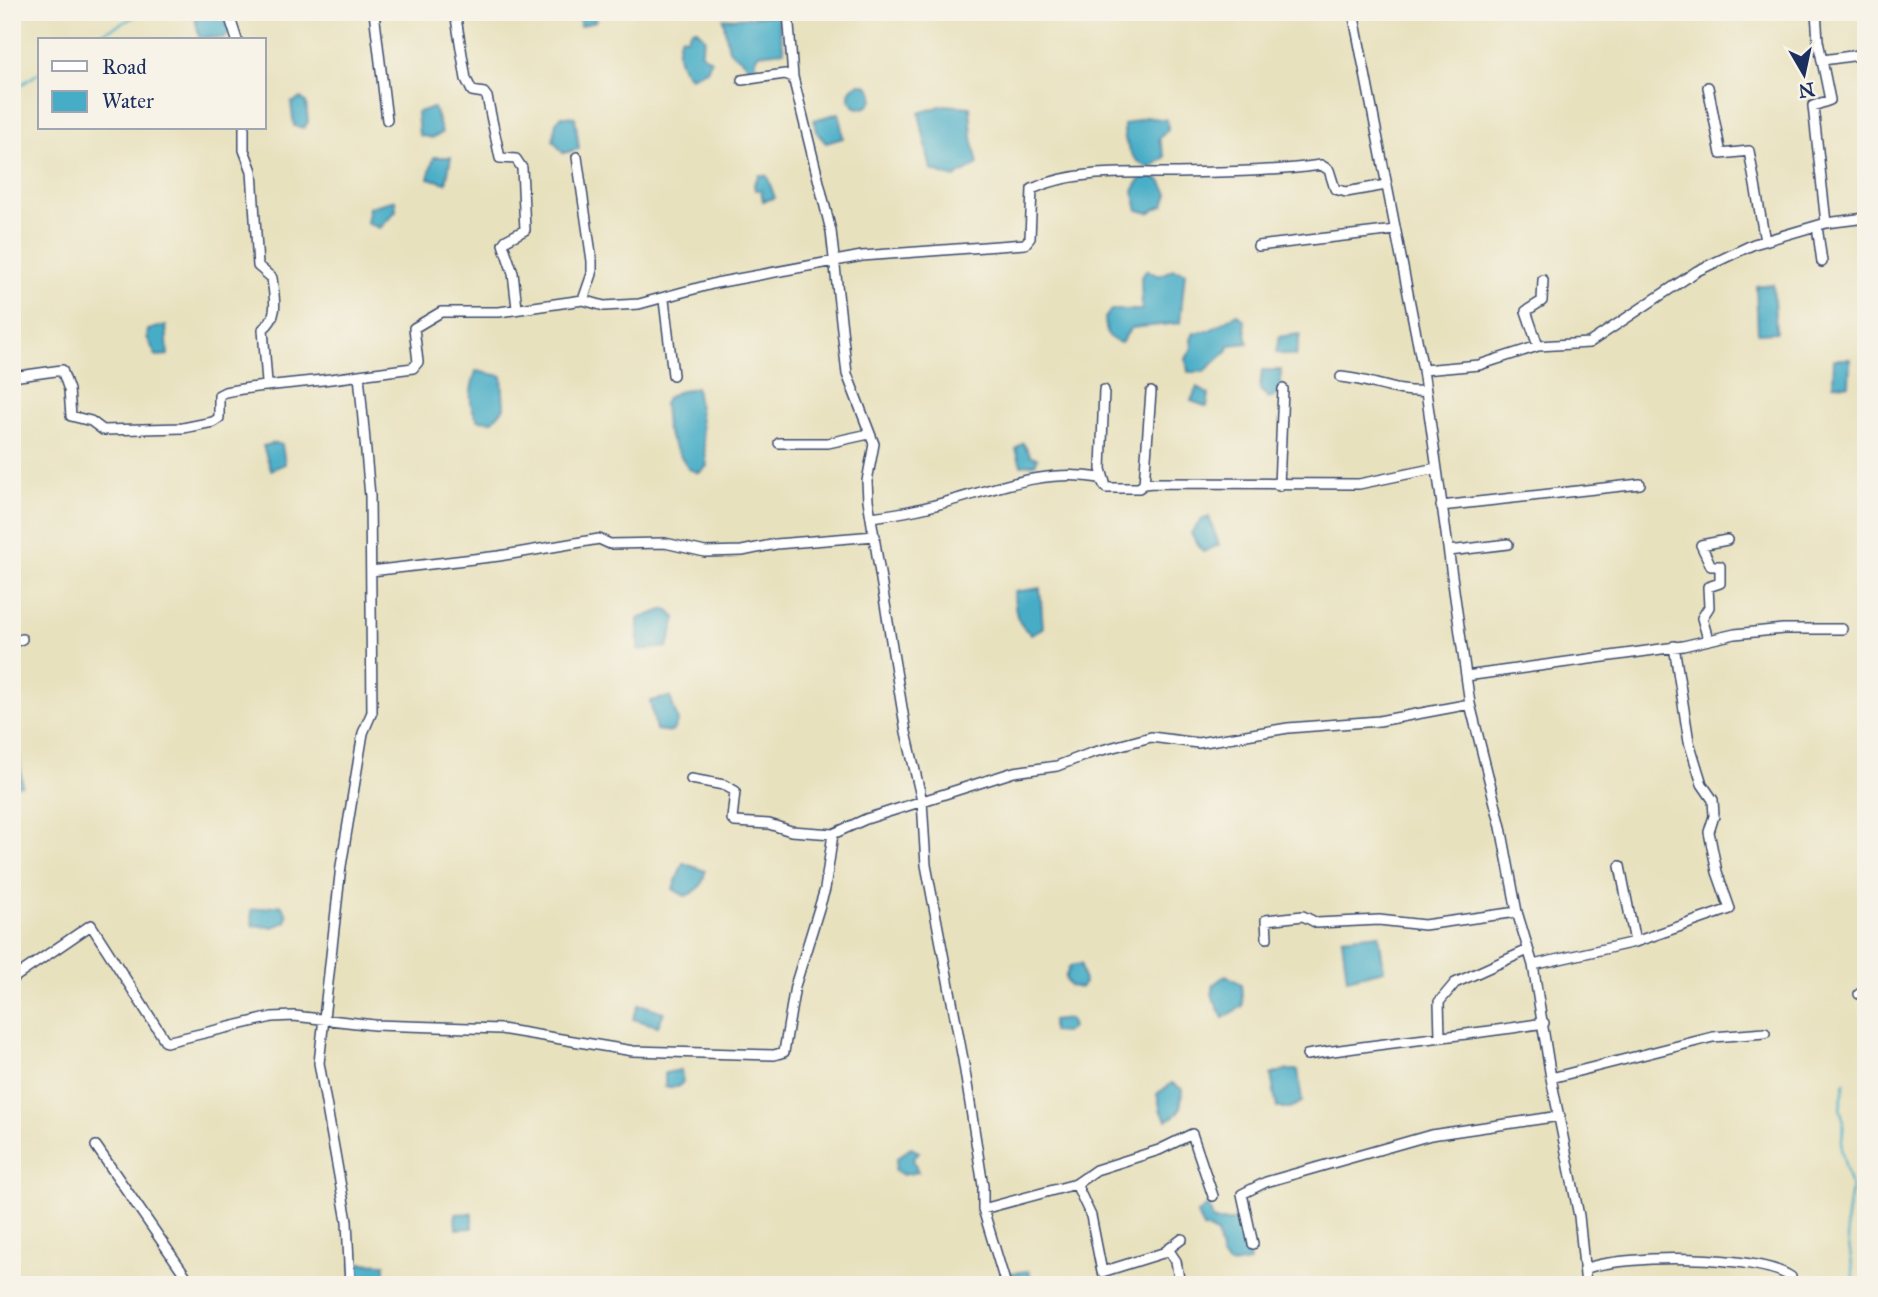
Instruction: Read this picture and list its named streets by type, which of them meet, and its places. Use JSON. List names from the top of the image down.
{
  "legend": ["Road", "Water"],
  "north": "bottom"
}
